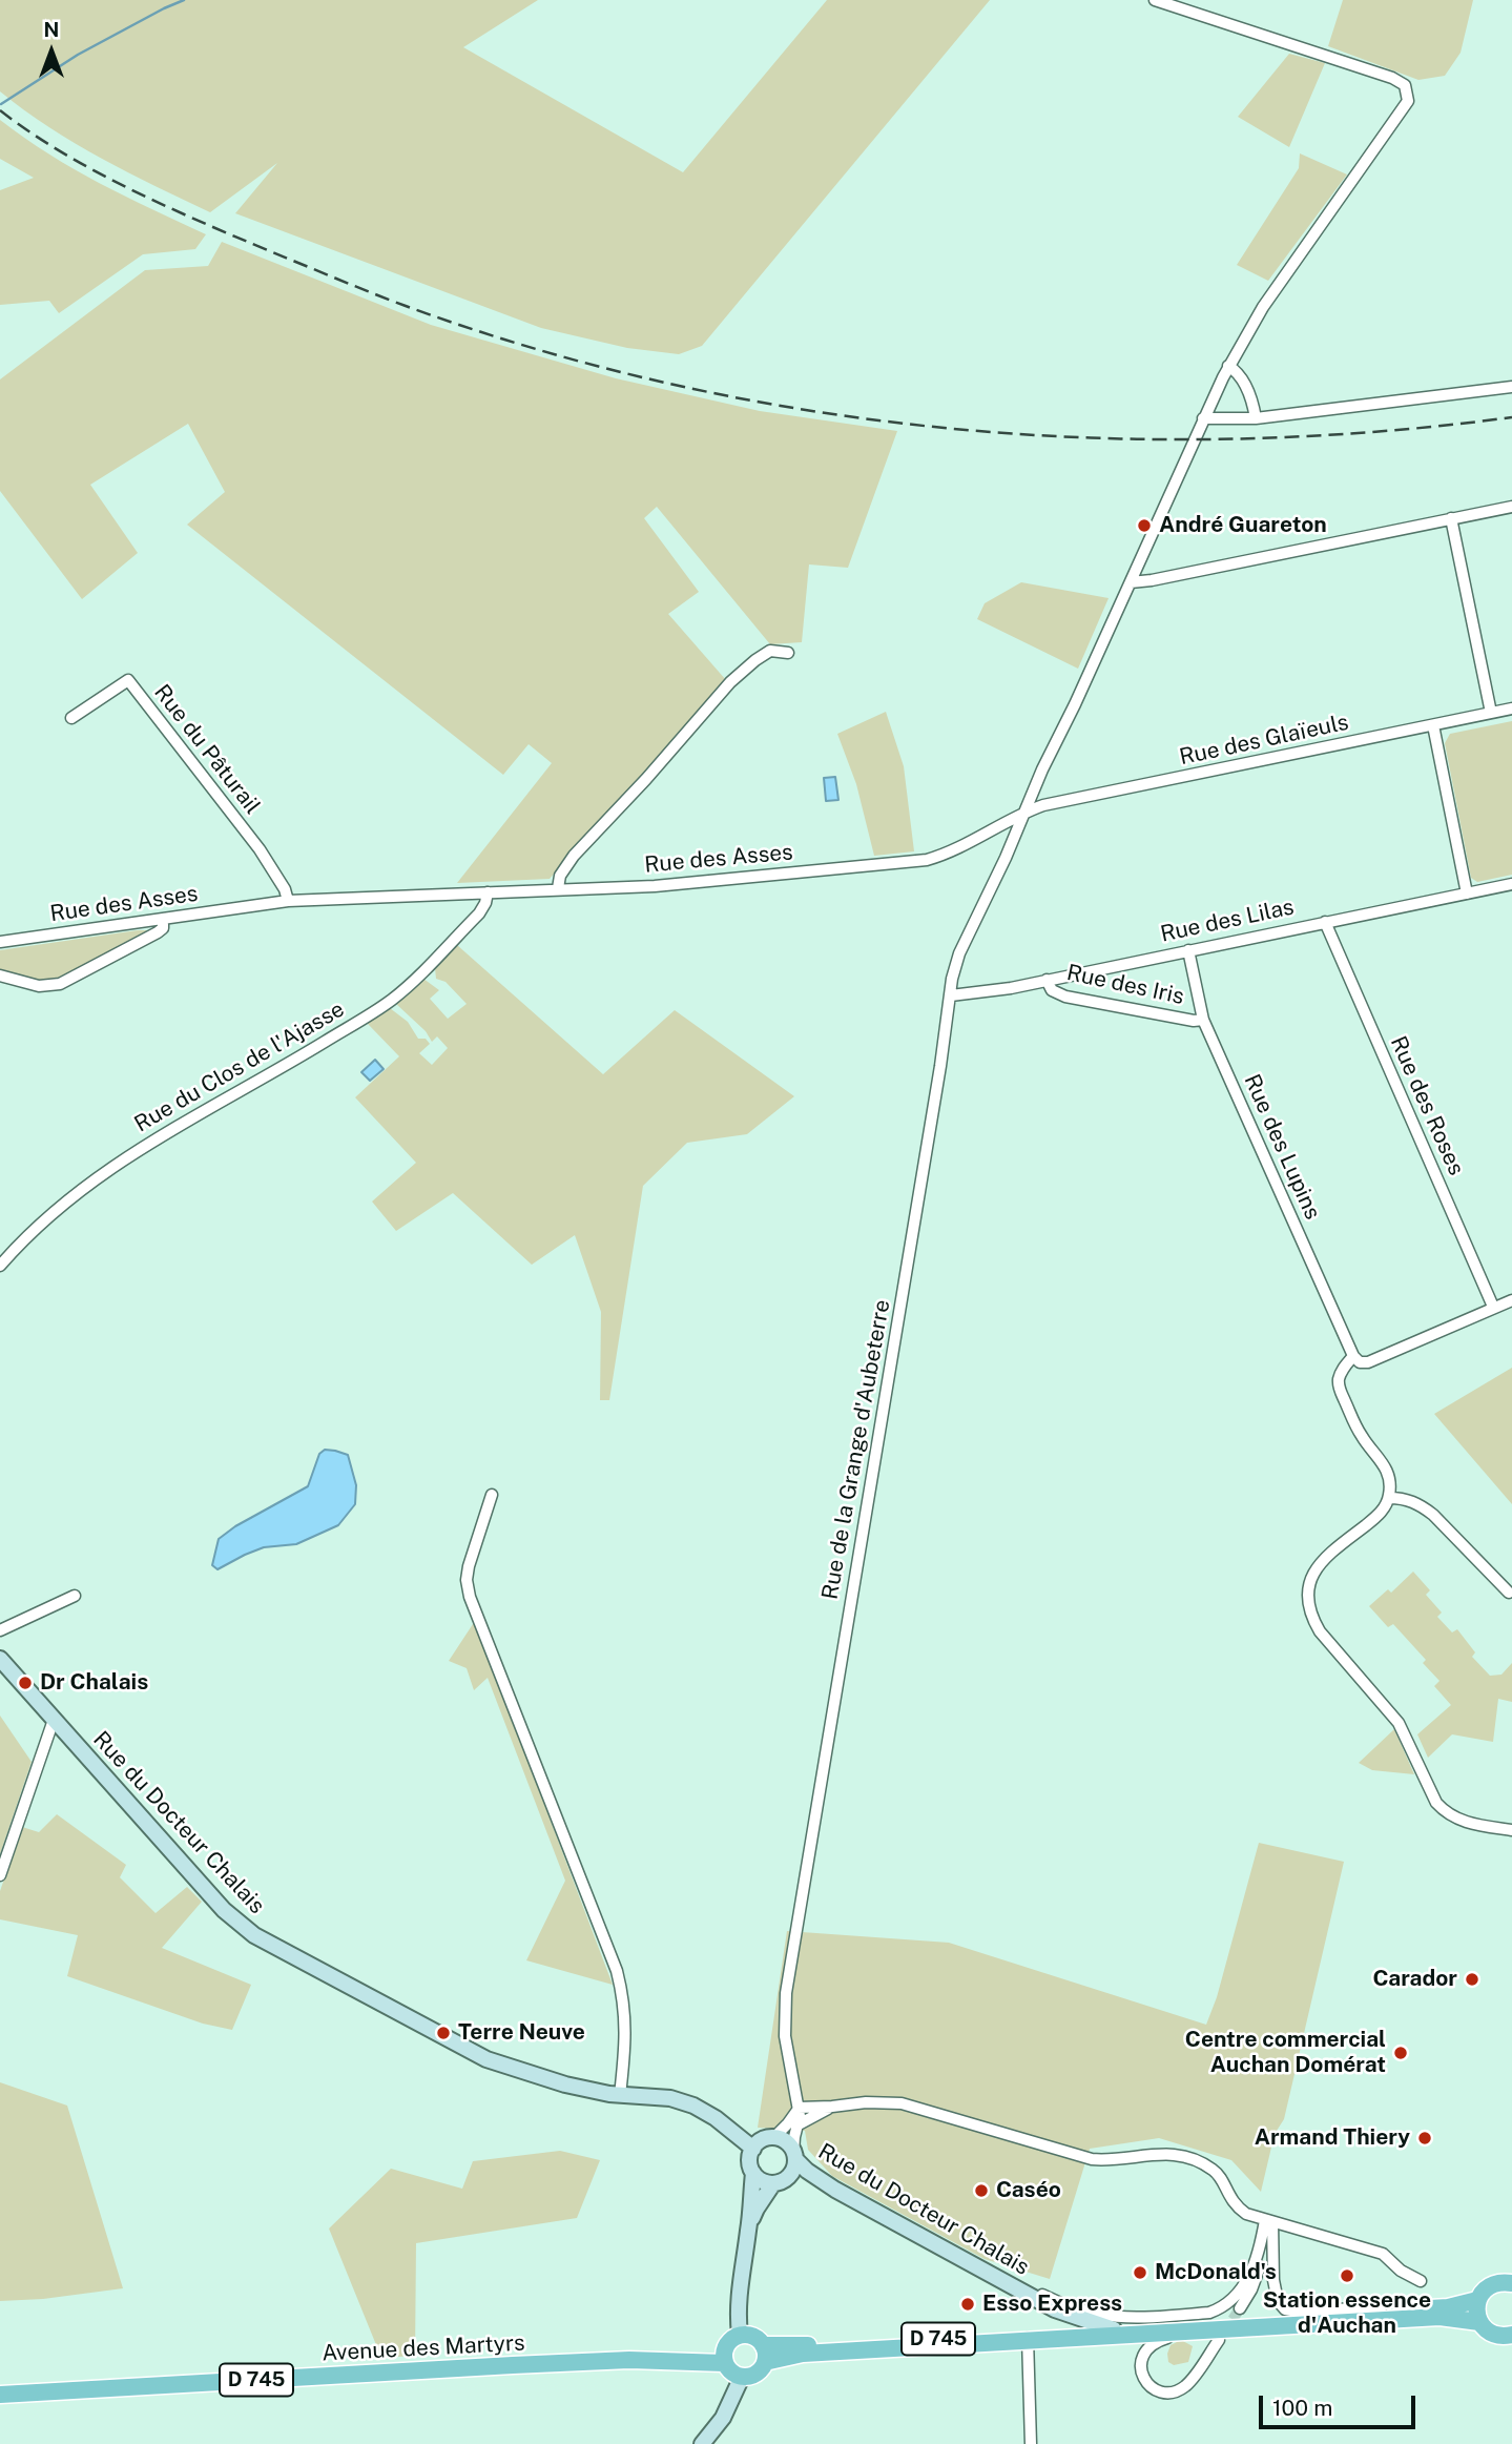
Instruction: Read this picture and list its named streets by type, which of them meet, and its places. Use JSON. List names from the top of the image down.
{
  "streets": {
    "main road": ["Rue du Docteur Chalais", "D 745", "Avenue des Martyrs"],
    "street": [
      "Rue des Glaïeuls",
      "Rue du Pâturail",
      "Rue des Asses",
      "Rue des Lilas",
      "Rue des Iris",
      "Rue du Clos de l'Ajasse",
      "Rue des Roses",
      "Rue des Lupins",
      "Rue de la Grange d'Aubeterre"
    ]
  },
  "crossings": [
    ["Rue des Glaïeuls", "Rue des Asses"],
    ["Rue des Glaïeuls", "Rue de la Grange d'Aubeterre"],
    ["Rue du Pâturail", "Rue des Asses"],
    ["Rue des Asses", "Rue du Clos de l'Ajasse"],
    ["Rue des Asses", "Rue de la Grange d'Aubeterre"],
    ["Rue des Lilas", "Rue des Iris"],
    ["Rue des Lilas", "Rue des Roses"],
    ["Rue des Lilas", "Rue des Lupins"],
    ["Rue des Lilas", "Rue de la Grange d'Aubeterre"],
    ["Rue des Iris", "Rue des Lupins"],
    ["Rue de la Grange d'Aubeterre", "Rue du Docteur Chalais"],
    ["Rue du Docteur Chalais", "D 745"],
    ["D 745", "Avenue des Martyrs"]
  ],
  "places": [
    "André Guareton",
    "Dr Chalais",
    "Carador",
    "Terre Neuve",
    "Centre commercial Auchan Domérat",
    "Armand Thiery",
    "Caséo",
    "McDonald's",
    "Station essence d'Auchan",
    "Esso Express"
  ],
  "scale_bar": "100 m",
  "north": "top"
}
